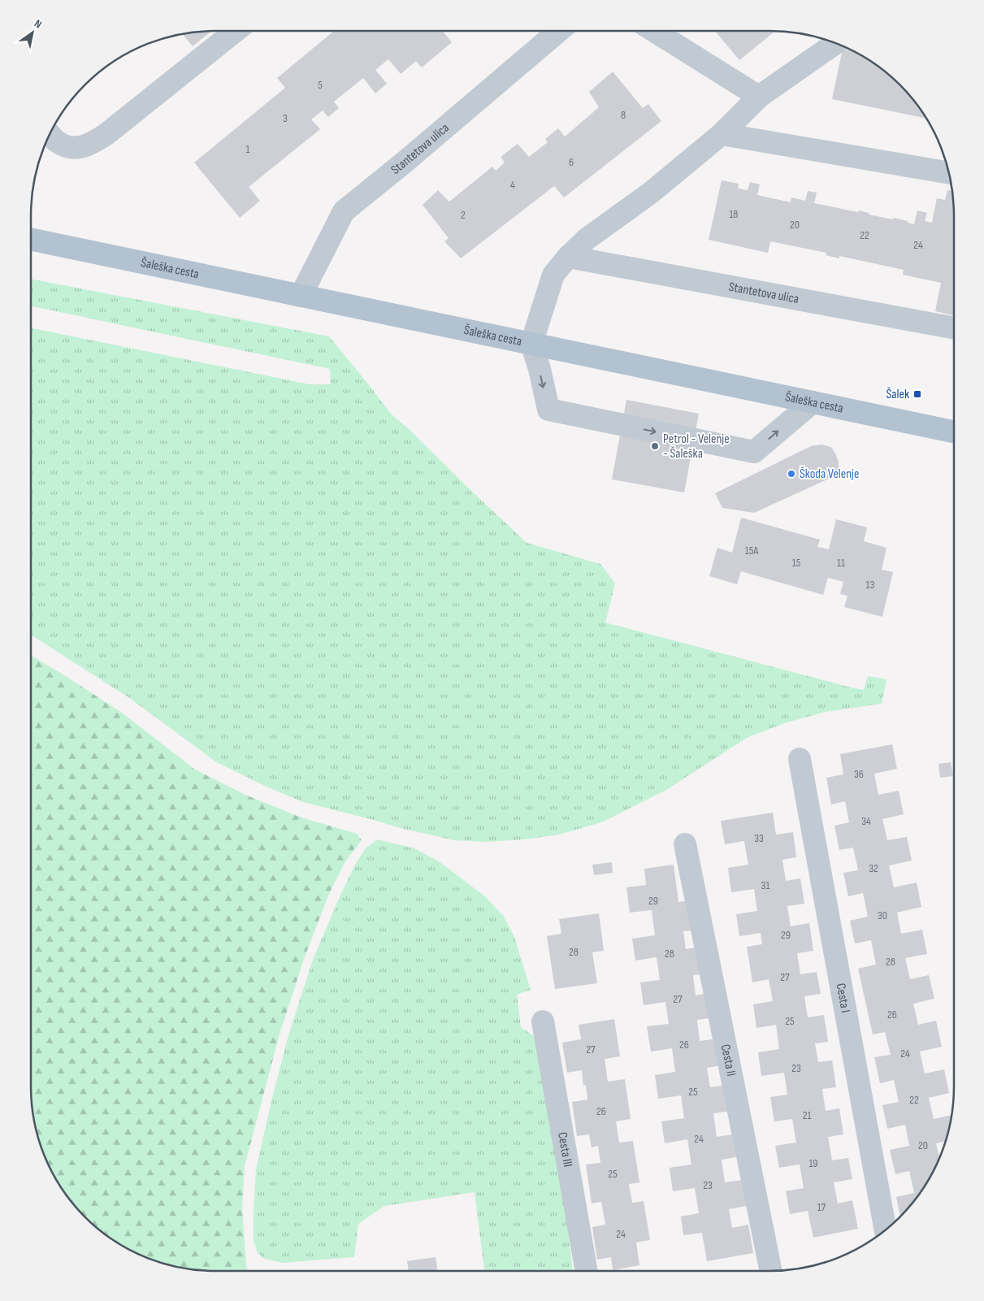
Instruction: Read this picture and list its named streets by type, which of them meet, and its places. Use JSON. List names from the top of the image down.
{
  "streets": {
    "main road": ["Šaleška cesta"],
    "street": [
      "Stantetova ulica",
      "Cesta I",
      "Cesta II",
      "Cesta III"
    ]
  },
  "crossings": [
    ["Stantetova ulica", "Šaleška cesta"]
  ],
  "places": {
    "transit": ["Šalek"],
    "other": ["Petrol - Velenje - Šaleška", "Škoda Velenje"]
  },
  "house_numbers": [
    "5",
    "8",
    "3",
    "1",
    "6",
    "4",
    "18",
    "2",
    "20",
    "22",
    "24",
    "15A",
    "15",
    "11",
    "13",
    "36",
    "34",
    "33",
    "32",
    "31",
    "29",
    "30",
    "29",
    "28",
    "28",
    "28",
    "27",
    "27",
    "26",
    "25",
    "26",
    "27",
    "24",
    "23",
    "25",
    "22",
    "26",
    "21",
    "24",
    "20",
    "19",
    "25",
    "23",
    "17",
    "24"
  ],
  "north": "top right"
}
